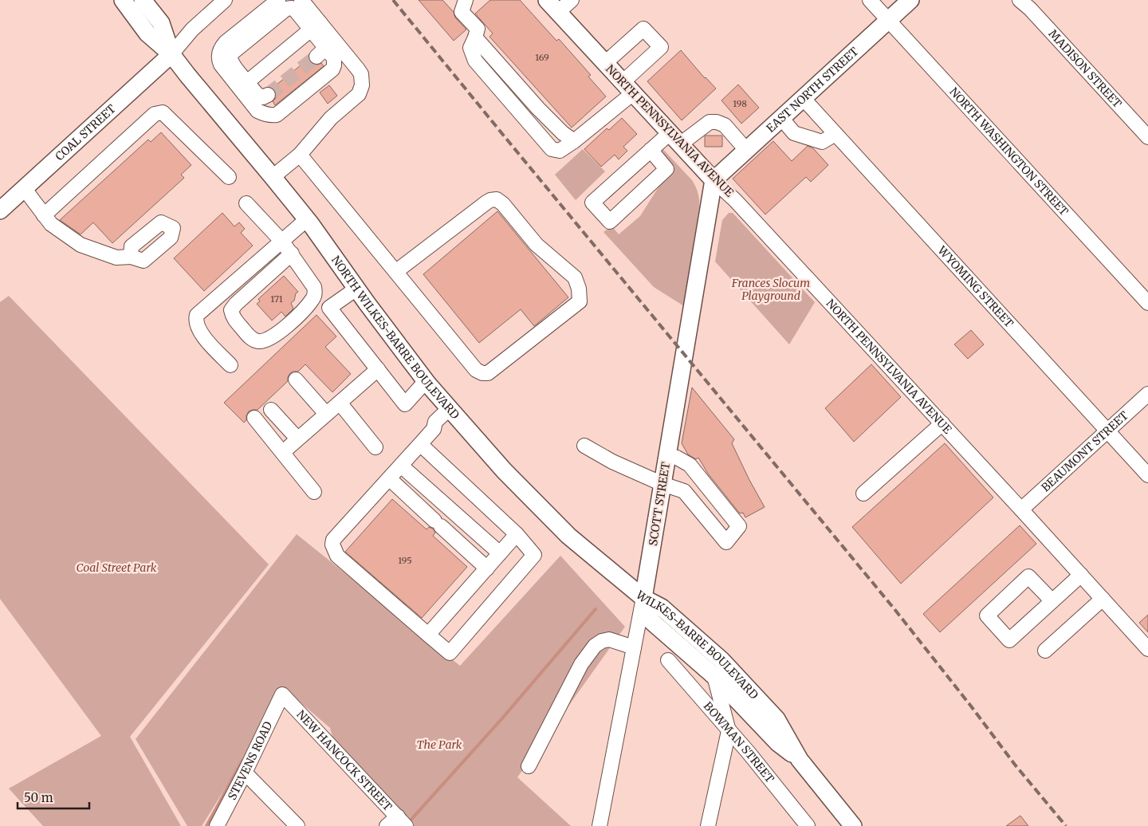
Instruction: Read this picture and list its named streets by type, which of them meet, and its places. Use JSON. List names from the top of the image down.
{
  "streets": {
    "main road": [
      "EAST NORTH STREET",
      "NORTH PENNSYLVANIA AVENUE",
      "COAL STREET",
      "NORTH WILKES-BARRE BOULEVARD",
      "SCOTT STREET",
      "WILKES-BARRE BOULEVARD"
    ],
    "street": [
      "MADISON STREET",
      "NORTH WASHINGTON STREET",
      "WYOMING STREET",
      "BEAUMONT STREET",
      "BOWMAN STREET",
      "NEW HANCOCK STREET",
      "STEVENS ROAD"
    ]
  },
  "crossings": [
    ["EAST NORTH STREET", "NORTH PENNSYLVANIA AVENUE"],
    ["EAST NORTH STREET", "NORTH WASHINGTON STREET"],
    ["EAST NORTH STREET", "WYOMING STREET"],
    ["EAST NORTH STREET", "SCOTT STREET"],
    ["NORTH PENNSYLVANIA AVENUE", "BEAUMONT STREET"],
    ["NORTH PENNSYLVANIA AVENUE", "SCOTT STREET"],
    ["COAL STREET", "NORTH WILKES-BARRE BOULEVARD"],
    ["WYOMING STREET", "BEAUMONT STREET"],
    ["NORTH WILKES-BARRE BOULEVARD", "SCOTT STREET"],
    ["NORTH WILKES-BARRE BOULEVARD", "WILKES-BARRE BOULEVARD"],
    ["SCOTT STREET", "WILKES-BARRE BOULEVARD"],
    ["NEW HANCOCK STREET", "STEVENS ROAD"]
  ],
  "parks": ["Frances Slocum Playground", "Coal Street Park", "The Park"],
  "house_numbers": [
    "169",
    "198",
    "171",
    "195"
  ],
  "scale_bar": "50 m"
}
